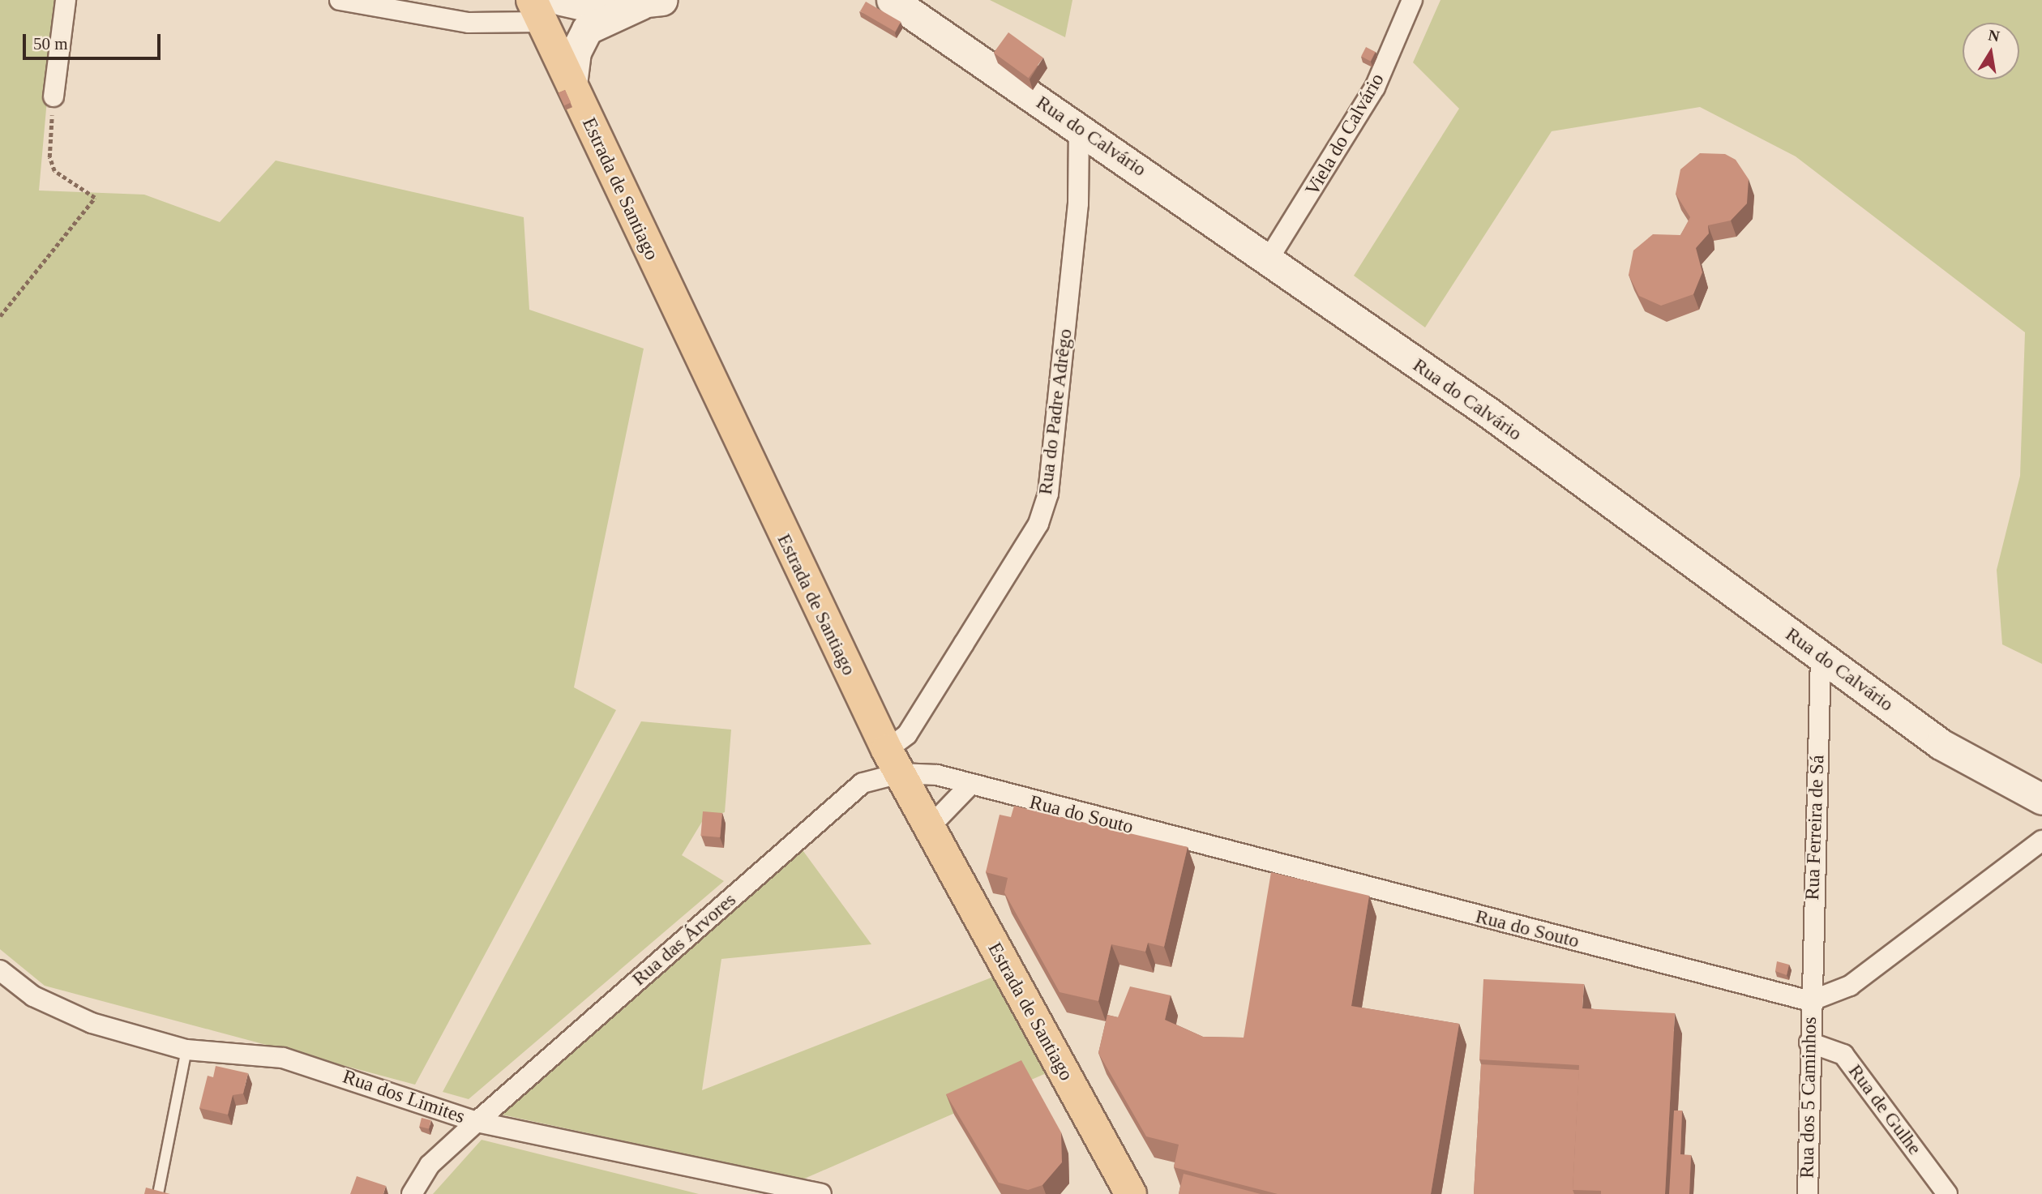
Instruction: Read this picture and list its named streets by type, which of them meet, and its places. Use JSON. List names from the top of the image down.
{
  "streets": {
    "main road": ["Rua do Calvário", "Estrada de Santiago"],
    "street": [
      "Viela do Calvário",
      "Rua do Padre Adrêgo",
      "Rua do Souto",
      "Rua Ferreira de Sá",
      "Rua das Árvores",
      "Rua dos Limites",
      "Rua dos 5 Caminhos",
      "Rua de Gulhe"
    ]
  },
  "crossings": [
    ["Viela do Calvário", "Rua do Calvário"],
    ["Rua do Calvário", "Rua do Padre Adrêgo"],
    ["Rua do Calvário", "Rua Ferreira de Sá"],
    ["Estrada de Santiago", "Rua do Padre Adrêgo"],
    ["Estrada de Santiago", "Rua do Souto"],
    ["Estrada de Santiago", "Rua das Árvores"],
    ["Rua do Padre Adrêgo", "Rua do Souto"],
    ["Rua do Padre Adrêgo", "Rua das Árvores"],
    ["Rua do Souto", "Rua Ferreira de Sá"],
    ["Rua do Souto", "Rua das Árvores"],
    ["Rua do Souto", "Rua dos 5 Caminhos"],
    ["Rua Ferreira de Sá", "Rua dos 5 Caminhos"],
    ["Rua das Árvores", "Rua dos Limites"],
    ["Rua dos 5 Caminhos", "Rua de Gulhe"]
  ],
  "scale_bar": "50 m",
  "north": "top"
}
